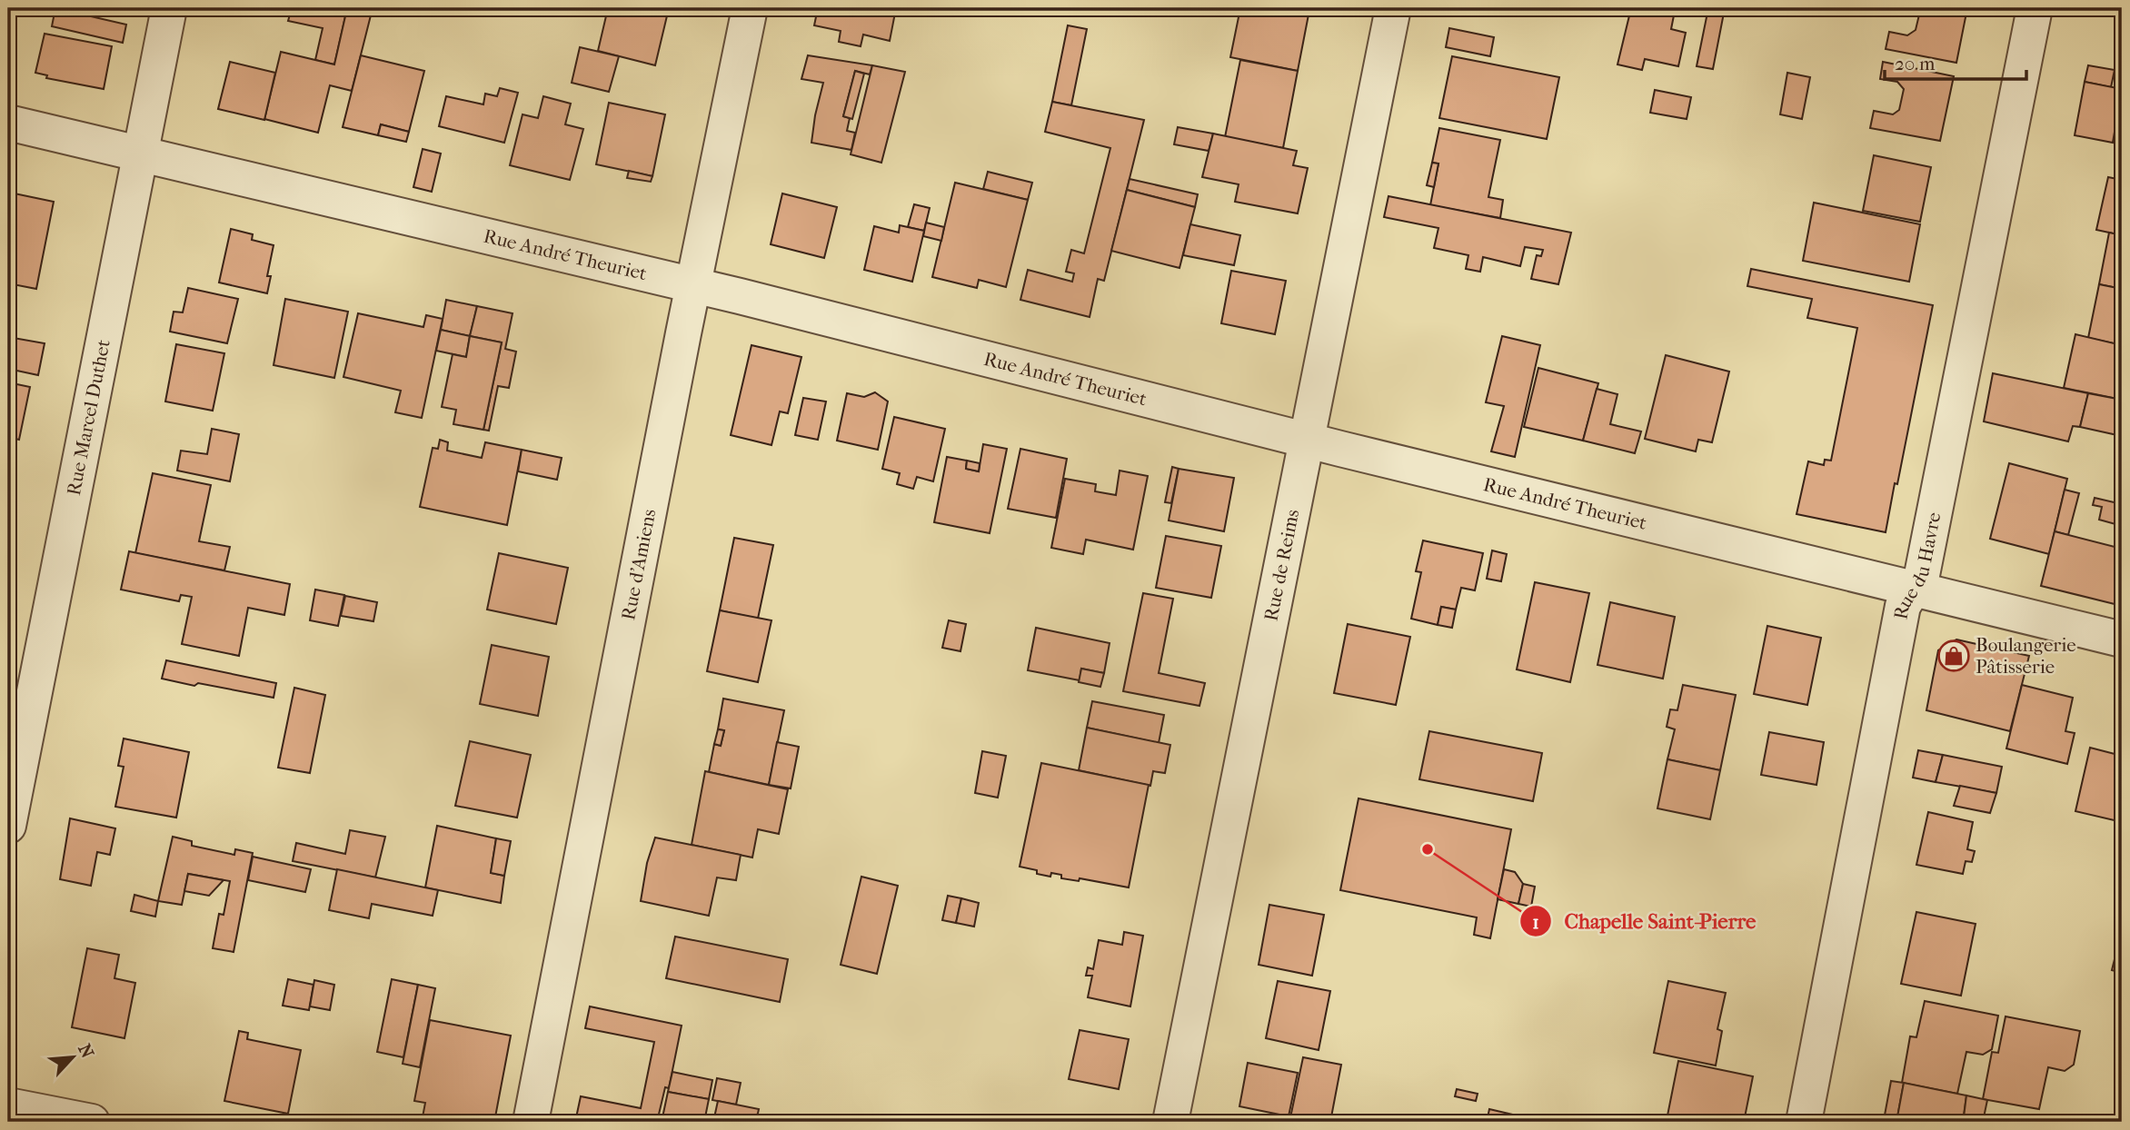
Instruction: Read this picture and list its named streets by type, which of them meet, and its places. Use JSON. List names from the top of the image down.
{
  "streets": {
    "street": [
      "Rue André Theuriet",
      "Rue Marcel Duthet",
      "Rue d'Amiens",
      "Rue de Reims",
      "Rue du Havre"
    ]
  },
  "crossings": [
    ["Rue André Theuriet", "Rue Marcel Duthet"],
    ["Rue André Theuriet", "Rue d'Amiens"],
    ["Rue André Theuriet", "Rue de Reims"],
    ["Rue André Theuriet", "Rue du Havre"]
  ],
  "places": {
    "shop": ["Boulangerie Pâtisserie"],
    "other": ["Chapelle Saint-Pierre"]
  },
  "scale_bar": "20 m",
  "north": "top right"
}
